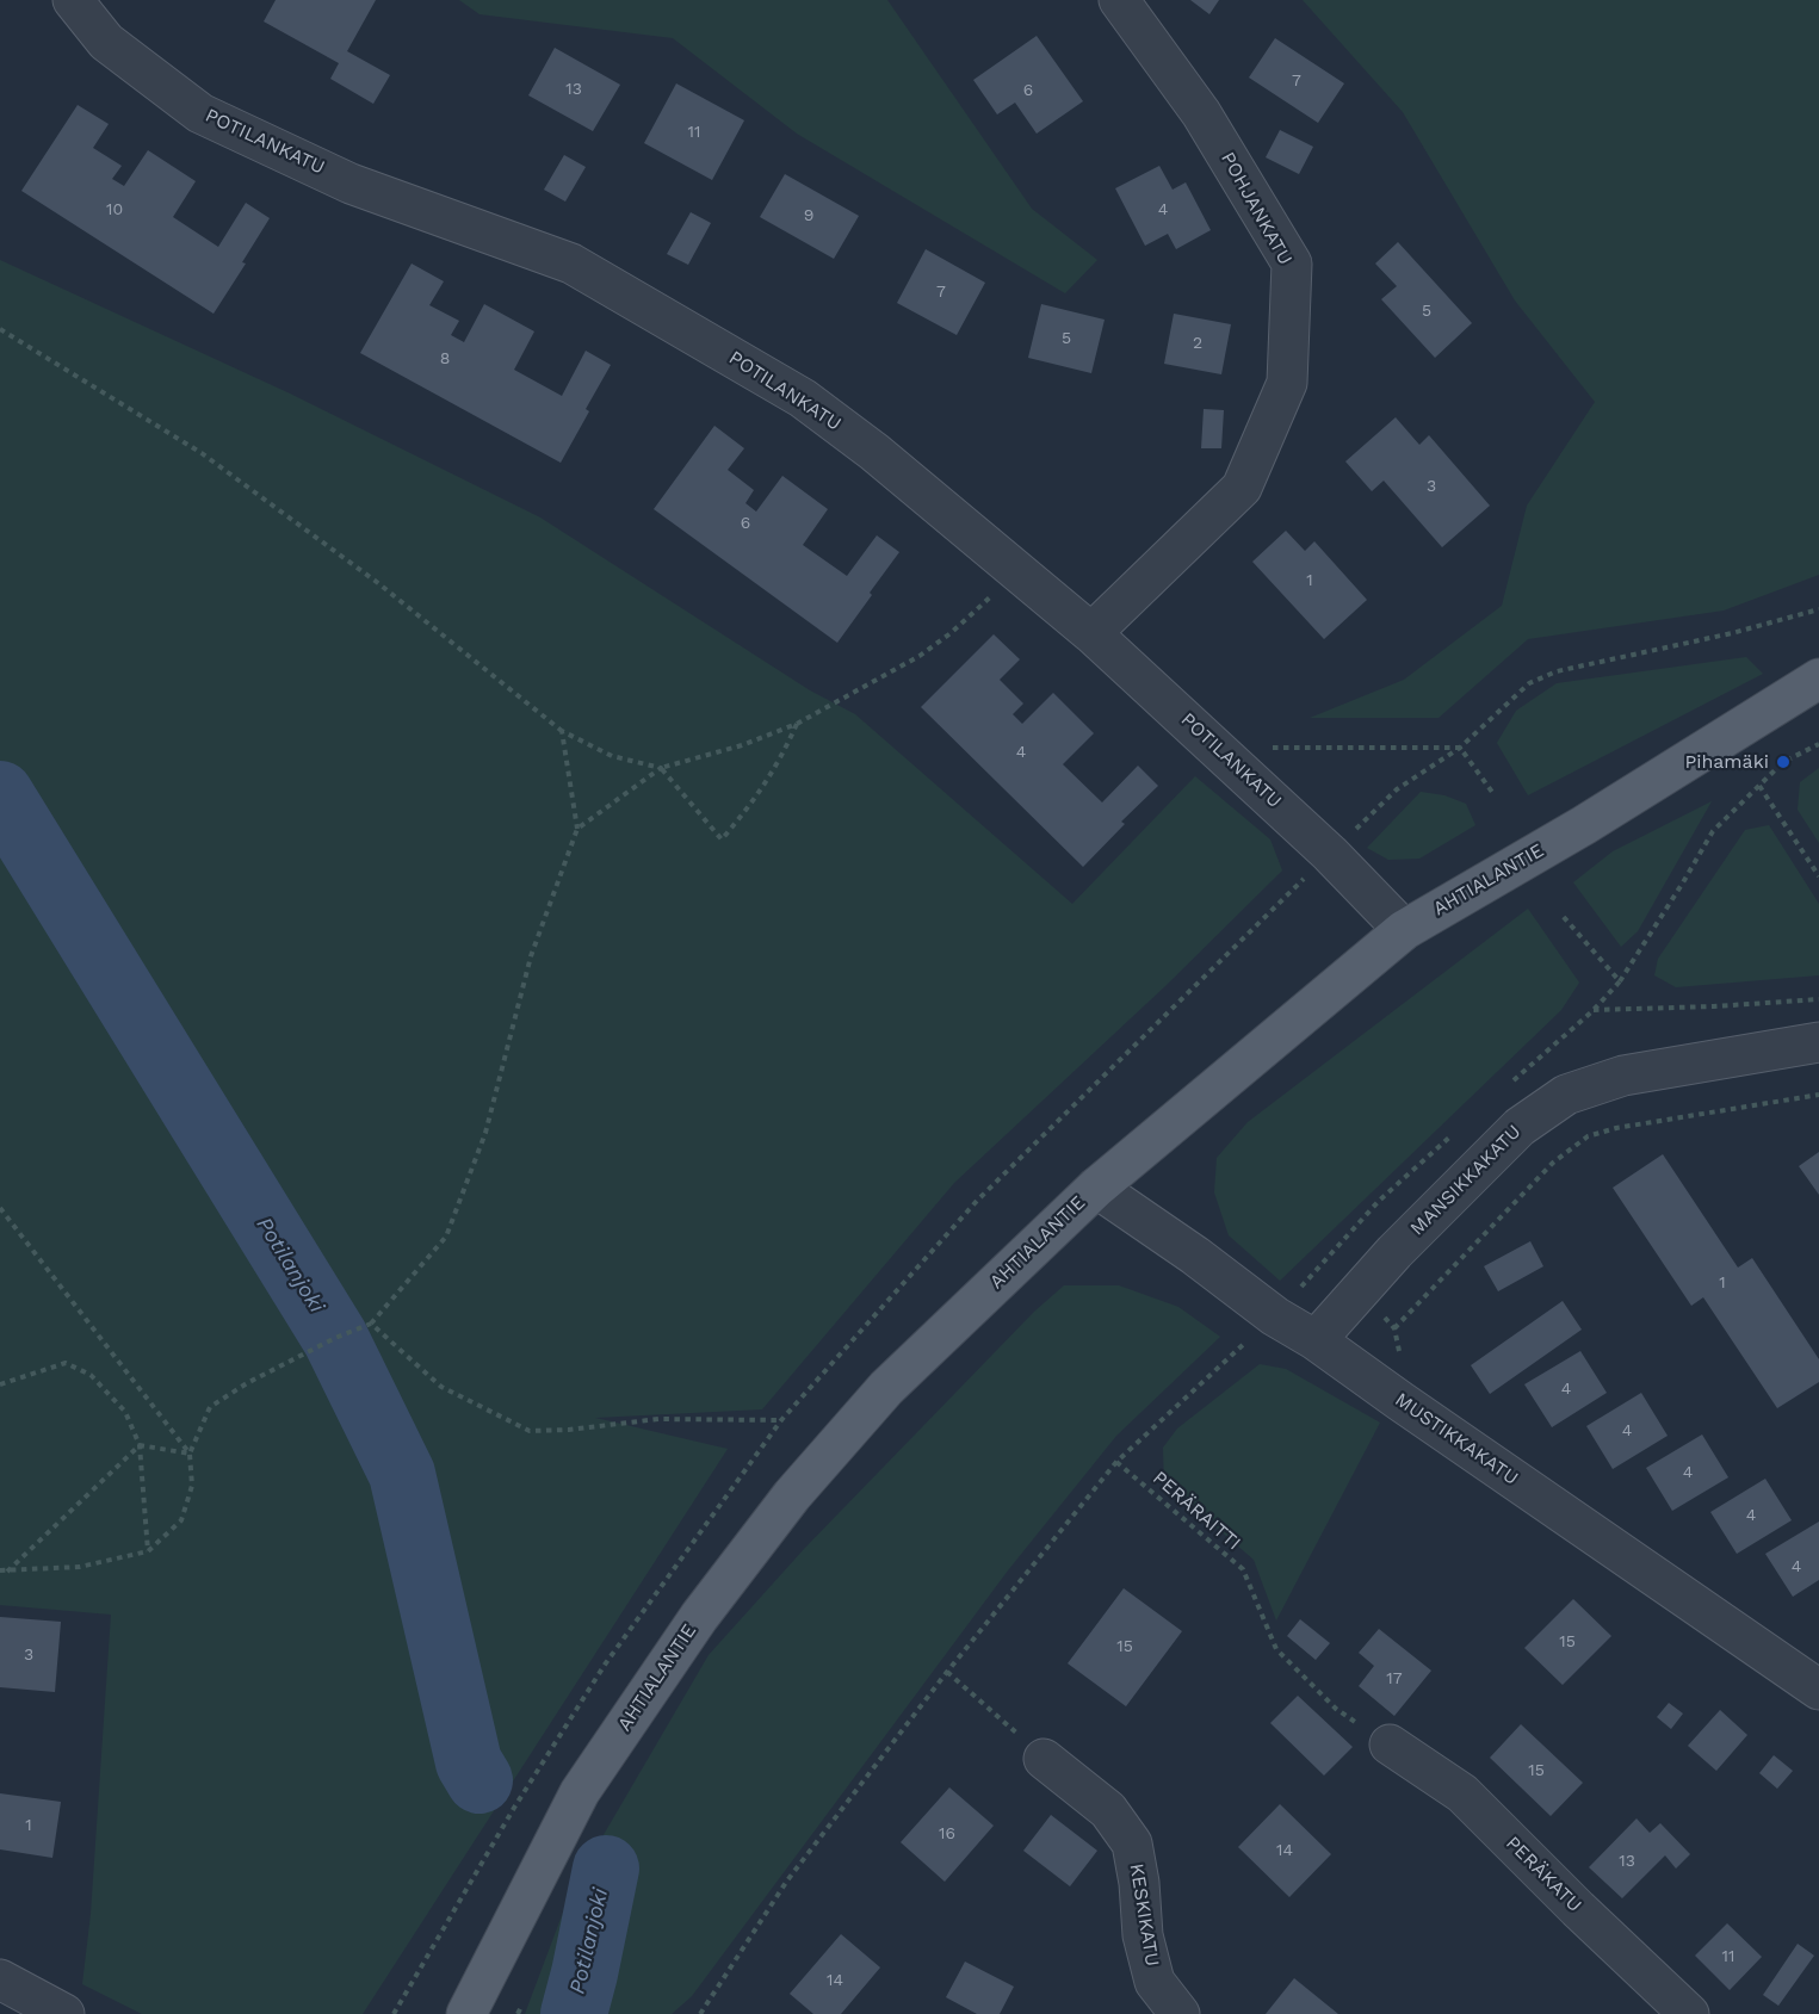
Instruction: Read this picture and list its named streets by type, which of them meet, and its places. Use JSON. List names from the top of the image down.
{
  "streets": {
    "main road": ["AHTIALANTIE"],
    "street": [
      "POTILANKATU",
      "POHJANKATU",
      "MANSIKKAKATU",
      "MUSTIKKAKATU",
      "PERÄKATU",
      "KESKIKATU"
    ],
    "path": ["PERÄRAITTI"]
  },
  "crossings": [
    ["POTILANKATU", "POHJANKATU"],
    ["POTILANKATU", "AHTIALANTIE"],
    ["AHTIALANTIE", "MUSTIKKAKATU"],
    ["MANSIKKAKATU", "MUSTIKKAKATU"],
    ["PERÄRAITTI", "PERÄKATU"]
  ],
  "water": ["Potilanjoki"],
  "places": ["Pihamäki"],
  "house_numbers": [
    "7",
    "13",
    "6",
    "11",
    "10",
    "4",
    "9",
    "7",
    "5",
    "5",
    "2",
    "8",
    "3",
    "6",
    "1",
    "4",
    "1",
    "4",
    "4",
    "4",
    "4",
    "4",
    "15",
    "15",
    "3",
    "17",
    "15",
    "1",
    "16",
    "14",
    "13",
    "11",
    "14"
  ]
}
